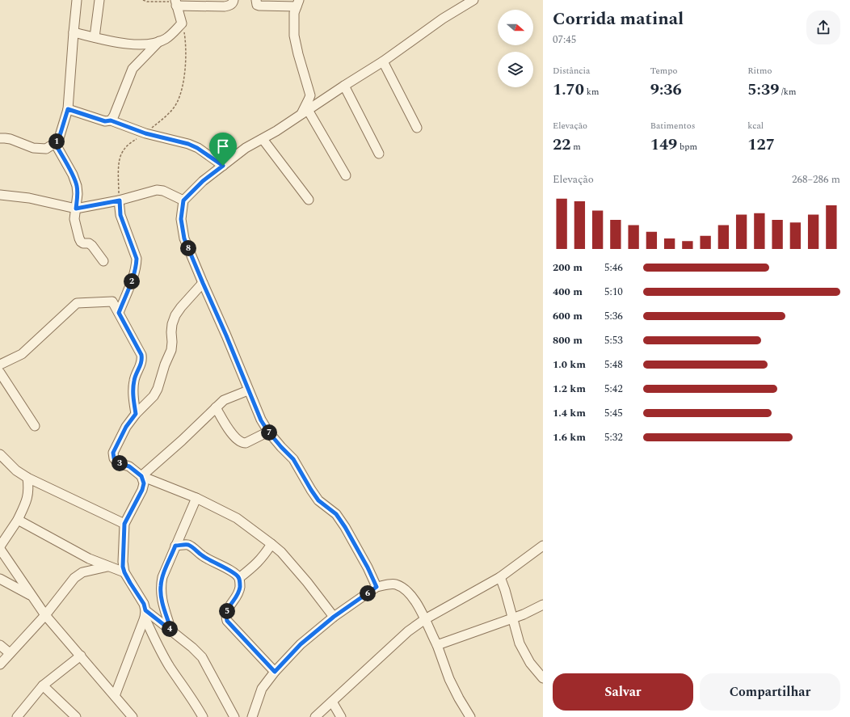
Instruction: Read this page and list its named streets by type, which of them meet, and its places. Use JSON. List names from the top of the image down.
{
  "north": "right",
  "page": {
    "heading": ["Corrida matinal", "07:45"],
    "stats": [
      ["Distância", "1.70 km"],
      ["Tempo", "9:36"],
      ["Ritmo", "5:39 /km"],
      ["Elevação", "22 m"],
      ["Batimentos", "149 bpm"],
      ["kcal", "127"]
    ],
    "pins": [
      "1",
      "8",
      "2",
      "7",
      "3",
      "6",
      "5",
      "4"
    ],
    "chart": ["Elevação", "268–286 m"],
    "list": [
      {
        "name": "200 m",
        "note": "5:46"
      },
      {
        "name": "400 m",
        "note": "5:10"
      },
      {
        "name": "600 m",
        "note": "5:36"
      },
      {
        "name": "800 m",
        "note": "5:53"
      },
      {
        "name": "1.0 km",
        "note": "5:48"
      },
      {
        "name": "1.2 km",
        "note": "5:42"
      },
      {
        "name": "1.4 km",
        "note": "5:45"
      },
      {
        "name": "1.6 km",
        "note": "5:32"
      }
    ],
    "buttons": ["Salvar", "Compartilhar"]
  }
}
